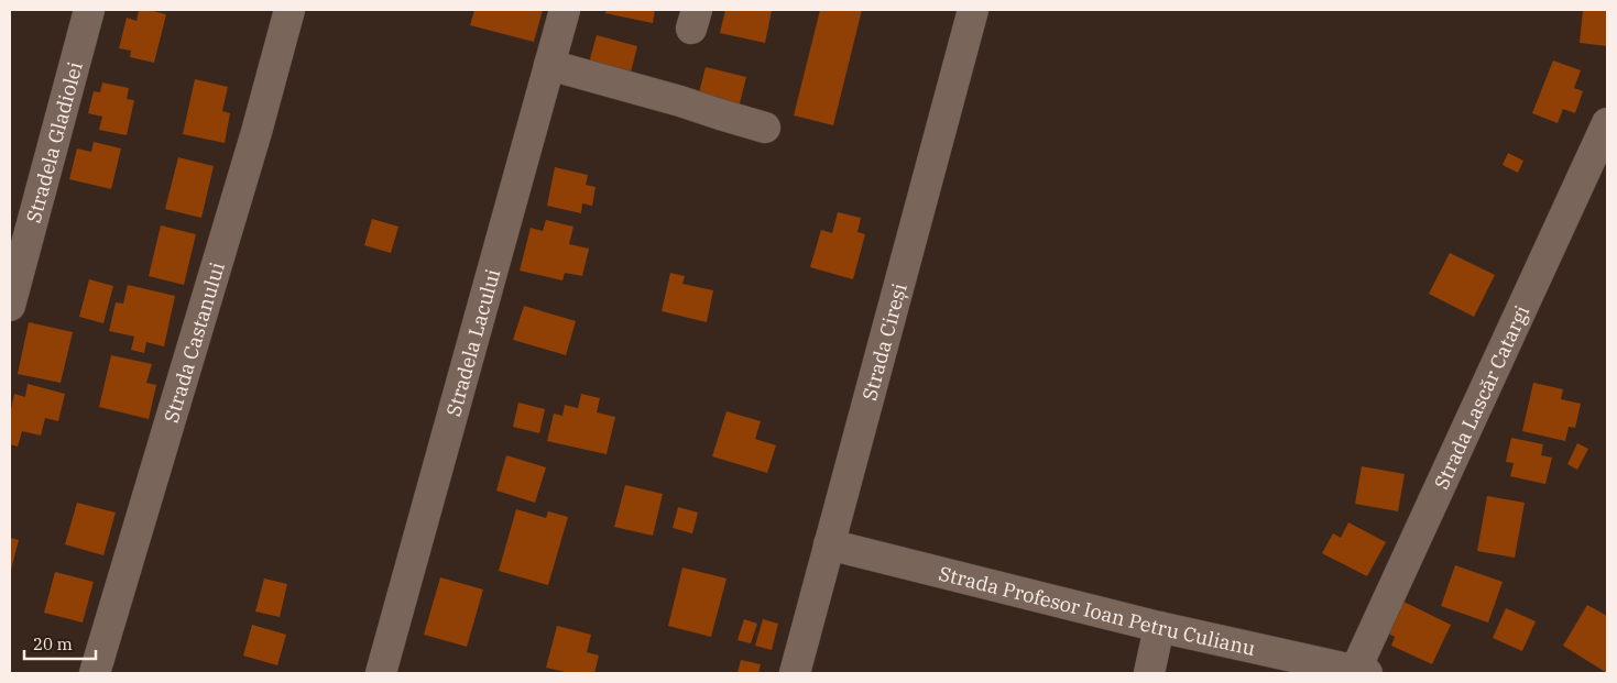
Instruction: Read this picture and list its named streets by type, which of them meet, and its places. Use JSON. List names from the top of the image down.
{
  "streets": {
    "street": [
      "Stradela Gladiolei",
      "Stradela Lacului",
      "Strada Cireși",
      "Strada Castanului",
      "Strada Lascăr Catargi",
      "Strada Profesor Ioan Petru Culianu"
    ]
  },
  "crossings": [
    ["Strada Cireși", "Strada Profesor Ioan Petru Culianu"],
    ["Strada Lascăr Catargi", "Strada Profesor Ioan Petru Culianu"]
  ],
  "scale_bar": "20 m"
}
